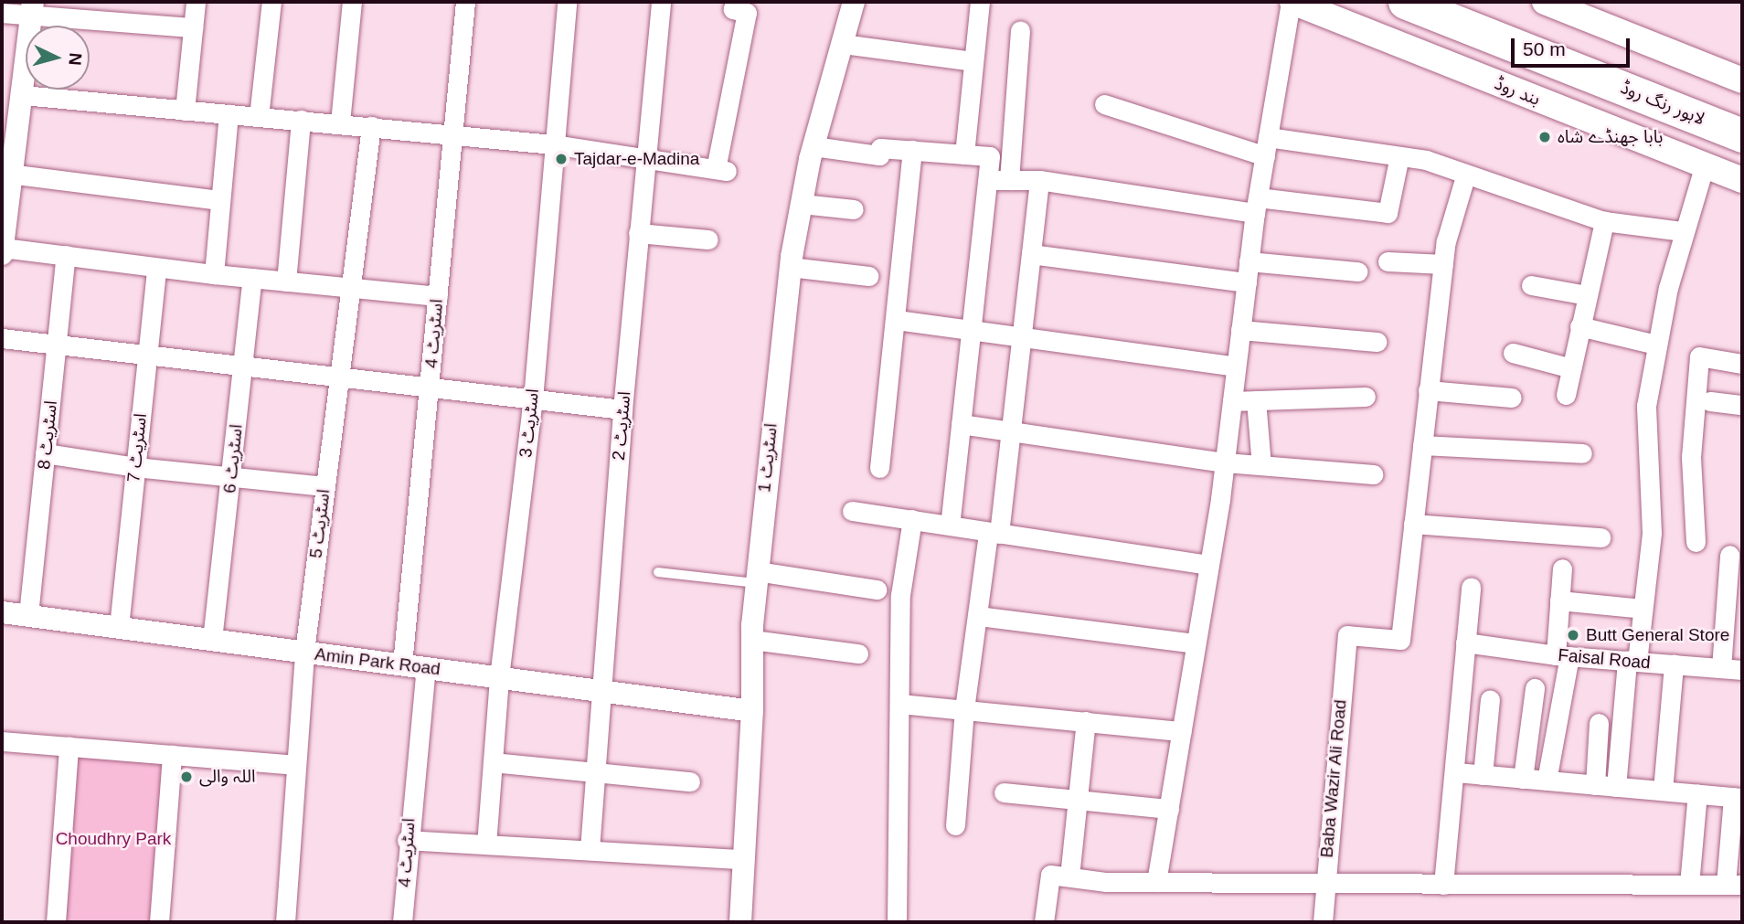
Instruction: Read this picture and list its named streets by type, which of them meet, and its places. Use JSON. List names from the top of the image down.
{
  "streets": {
    "highway": ["لاہور رنگ روڈ"],
    "main road": ["بند روڈ"],
    "street": [
      "اسٹریٹ 4",
      "اسٹریٹ 3",
      "اسٹریٹ 2",
      "اسٹریٹ 8",
      "اسٹریٹ 7",
      "اسٹریٹ 1",
      "اسٹریٹ 6",
      "اسٹریٹ 5",
      "Faisal Road",
      "Amin Park Road",
      "Baba Wazir Ali Road"
    ]
  },
  "crossings": [
    ["اسٹریٹ 4", "Amin Park Road"],
    ["اسٹریٹ 3", "Amin Park Road"],
    ["اسٹریٹ 2", "Amin Park Road"],
    ["اسٹریٹ 8", "Amin Park Road"],
    ["اسٹریٹ 7", "Amin Park Road"],
    ["اسٹریٹ 1", "Amin Park Road"],
    ["اسٹریٹ 6", "Amin Park Road"],
    ["اسٹریٹ 5", "Amin Park Road"]
  ],
  "parks": ["Choudhry Park"],
  "places": [
    "بابا جھنڈے شاہ",
    "Tajdar-e-Madina",
    "Butt General Store",
    "اللہ والی"
  ],
  "scale_bar": "50 m",
  "north": "right"
}
